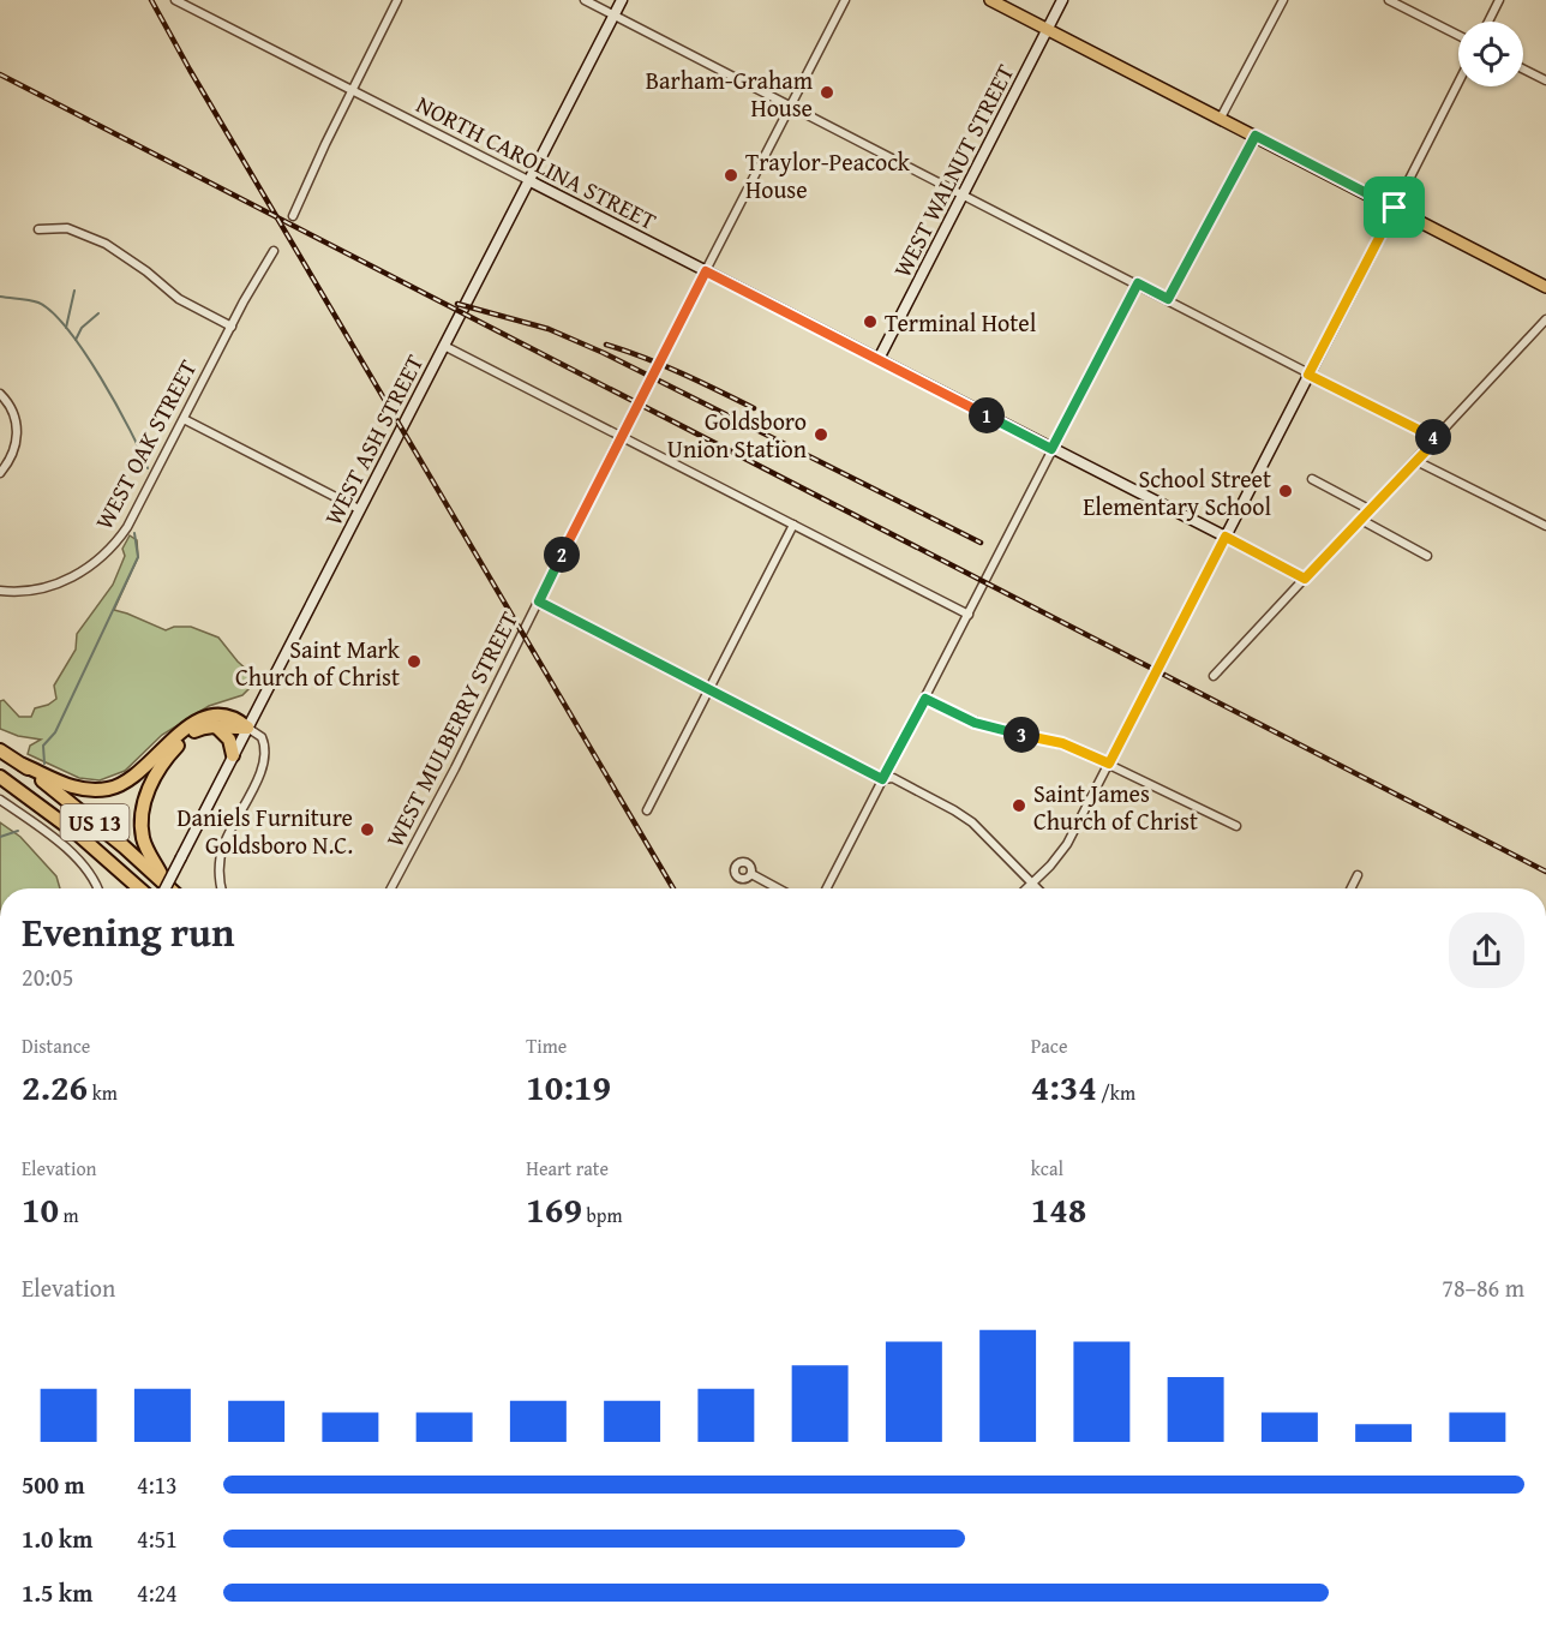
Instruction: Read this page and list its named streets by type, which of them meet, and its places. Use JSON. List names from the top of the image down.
{
  "streets": {
    "highway": ["US 13"],
    "street": [
      "NORTH CAROLINA STREET",
      "WEST WALNUT STREET",
      "WEST ASH STREET",
      "WEST OAK STREET",
      "WEST MULBERRY STREET"
    ]
  },
  "crossings": [
    ["NORTH CAROLINA STREET", "WEST WALNUT STREET"],
    ["NORTH CAROLINA STREET", "WEST ASH STREET"],
    ["NORTH CAROLINA STREET", "WEST MULBERRY STREET"]
  ],
  "places": [
    "Barham-Graham House",
    "Traylor-Peacock House",
    "Terminal Hotel",
    "Goldsboro Union Station",
    "School Street Elementary School",
    "Saint Mark Church of Christ",
    "Saint James Church of Christ",
    "Daniels Furniture Goldsboro N.C."
  ],
  "page": {
    "pins": [
      "1",
      "4",
      "2",
      "3"
    ],
    "heading": ["Evening run", "20:05"],
    "stats": [
      ["Distance", "2.26 km"],
      ["Time", "10:19"],
      ["Pace", "4:34 /km"],
      ["Elevation", "10 m"],
      ["Heart rate", "169 bpm"],
      ["kcal", "148"]
    ],
    "chart": ["Elevation", "78–86 m"],
    "list": [
      {
        "name": "500 m",
        "note": "4:13"
      },
      {
        "name": "1.0 km",
        "note": "4:51"
      },
      {
        "name": "1.5 km",
        "note": "4:24"
      }
    ]
  }
}
